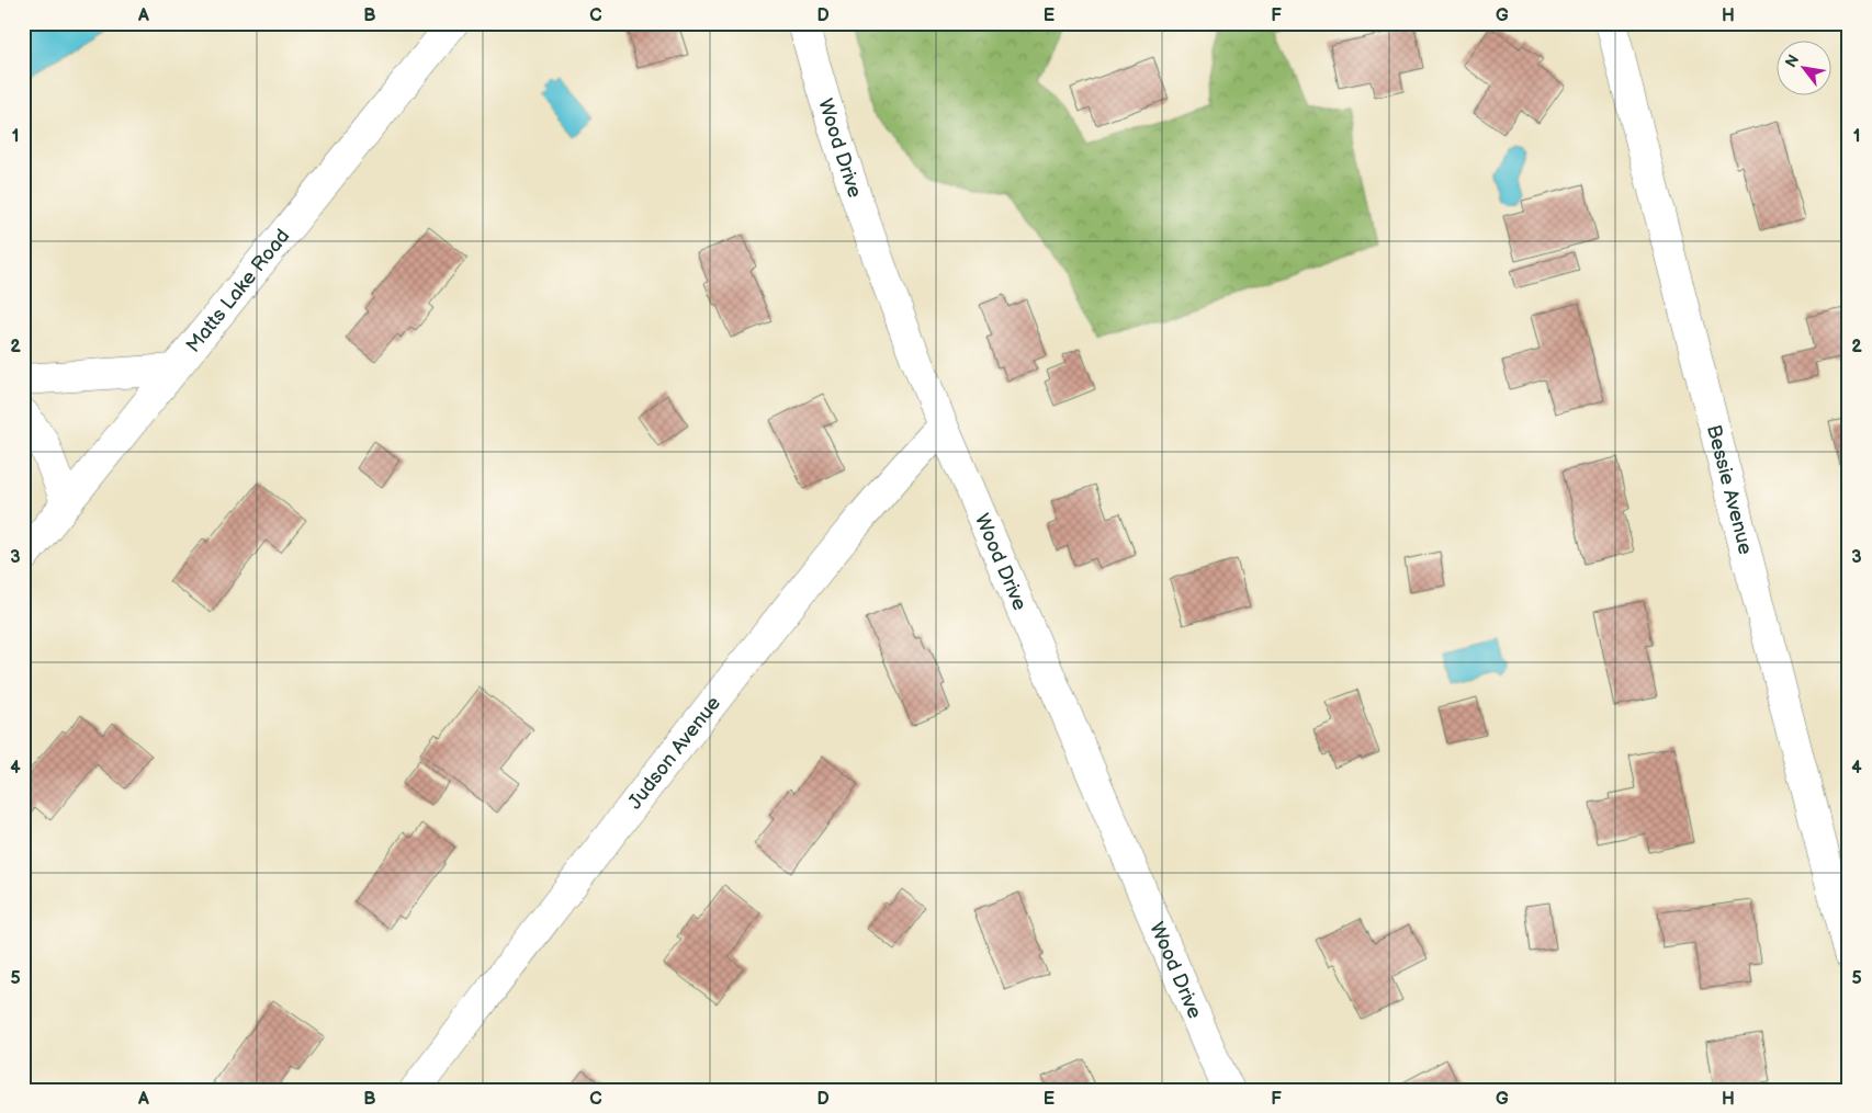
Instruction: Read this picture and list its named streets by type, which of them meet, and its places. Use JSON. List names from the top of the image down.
{
  "streets": {
    "street": [
      "Wood Drive",
      "Matts Lake Road",
      "Bessie Avenue",
      "Judson Avenue"
    ]
  },
  "crossings": [
    ["Wood Drive", "Judson Avenue"]
  ],
  "north": "top left",
  "grid": {
    "columns": [
      "A",
      "B",
      "C",
      "D",
      "E",
      "F",
      "G",
      "H"
    ],
    "rows": [
      "1",
      "2",
      "3",
      "4",
      "5"
    ]
  }
}
